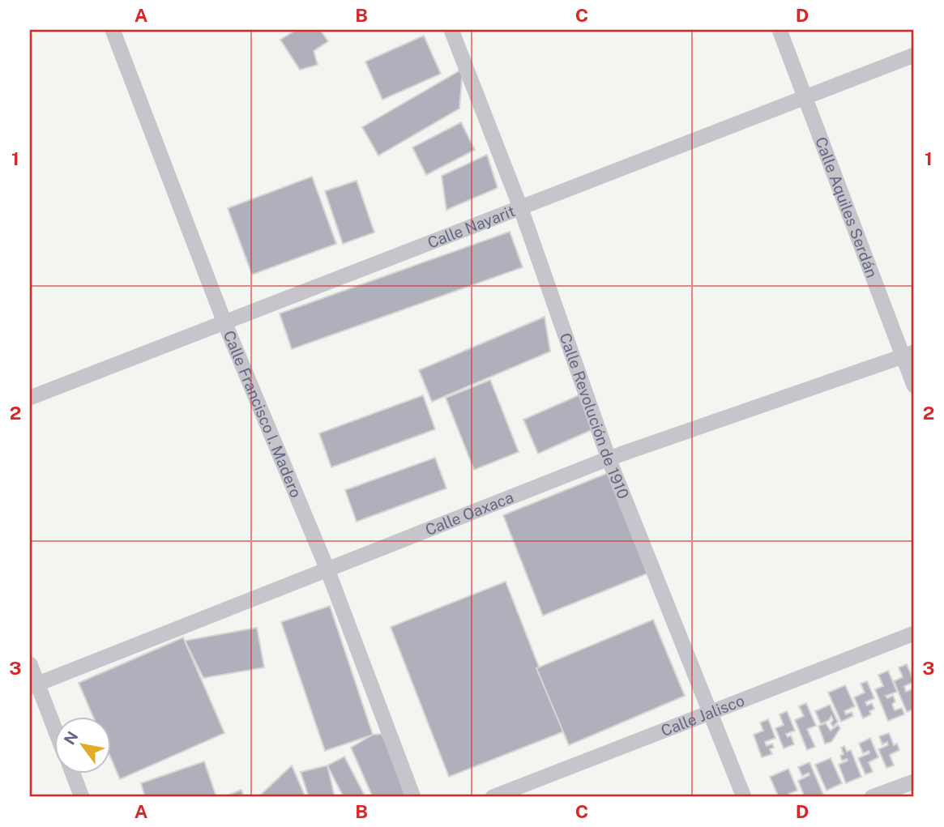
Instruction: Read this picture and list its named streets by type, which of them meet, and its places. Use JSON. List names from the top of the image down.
{
  "streets": {
    "street": [
      "Calle Aquiles Serdán",
      "Calle Nayarit",
      "Calle Francisco I. Madero",
      "Calle Revolución de 1910",
      "Calle Oaxaca",
      "Calle Jalisco"
    ]
  },
  "crossings": [
    ["Calle Aquiles Serdán", "Calle Nayarit"],
    ["Calle Aquiles Serdán", "Calle Oaxaca"],
    ["Calle Nayarit", "Calle Francisco I. Madero"],
    ["Calle Nayarit", "Calle Revolución de 1910"],
    ["Calle Francisco I. Madero", "Calle Oaxaca"],
    ["Calle Revolución de 1910", "Calle Oaxaca"],
    ["Calle Revolución de 1910", "Calle Jalisco"]
  ],
  "north": "top left",
  "grid": {
    "columns": [
      "A",
      "B",
      "C",
      "D"
    ],
    "rows": ["1", "2", "3"]
  }
}
